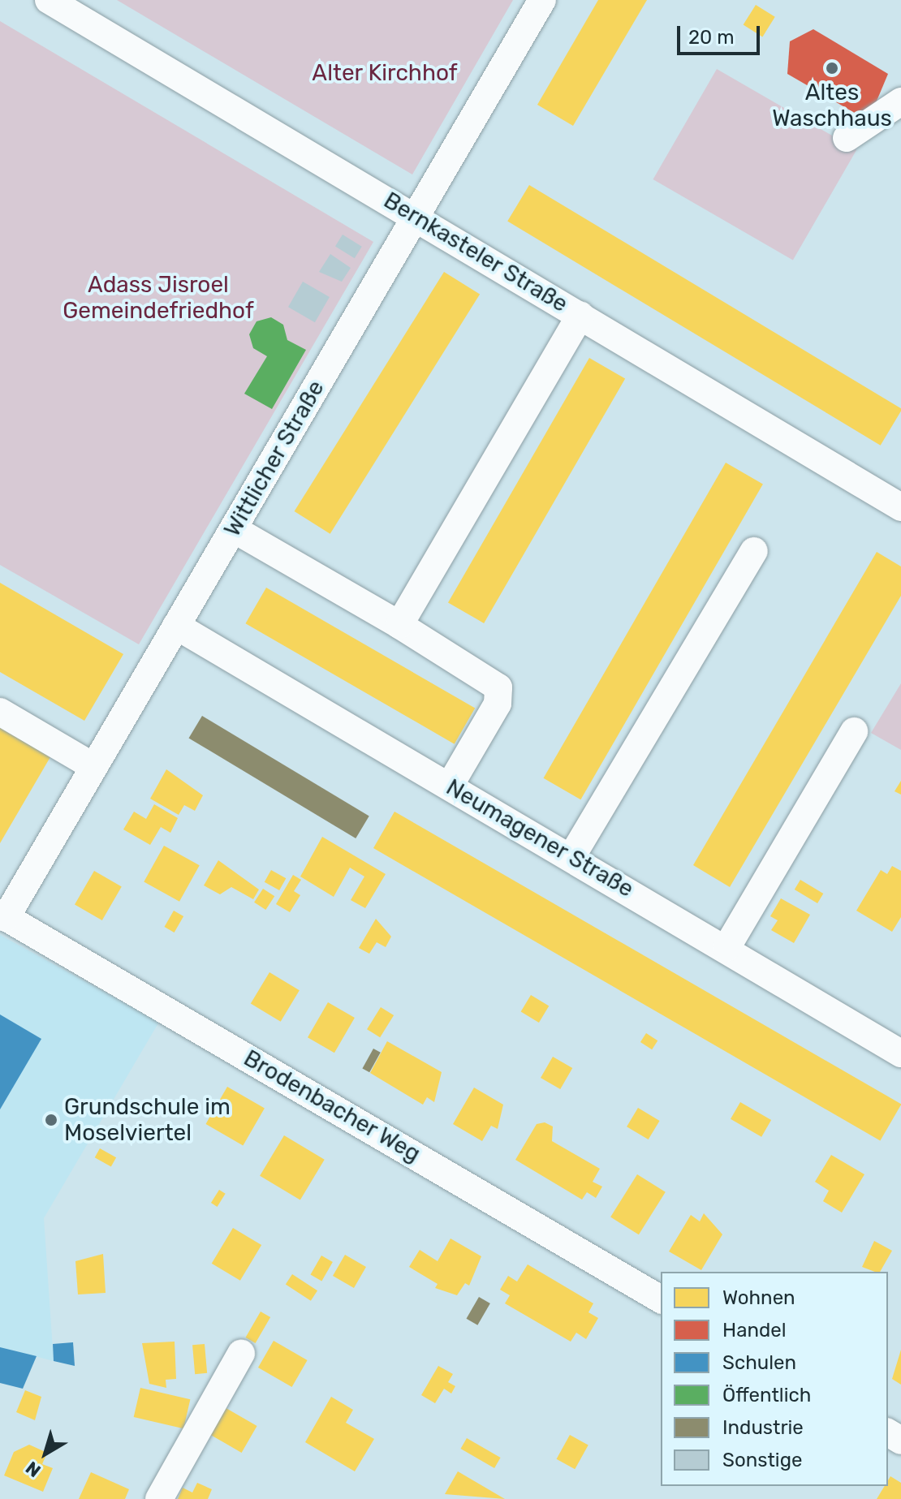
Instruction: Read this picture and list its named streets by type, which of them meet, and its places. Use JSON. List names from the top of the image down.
{
  "streets": {
    "street": [
      "Bernkasteler Straße",
      "Wittlicher Straße",
      "Neumagener Straße",
      "Brodenbacher Weg"
    ]
  },
  "crossings": [
    ["Bernkasteler Straße", "Wittlicher Straße"],
    ["Wittlicher Straße", "Neumagener Straße"],
    ["Wittlicher Straße", "Brodenbacher Weg"]
  ],
  "parks": ["Alter Kirchhof", "Adass Jisroel Gemeindefriedhof"],
  "places": ["Altes Waschhaus", "Grundschule im Moselviertel"],
  "legend": [
    "Wohnen",
    "Handel",
    "Schulen",
    "Öffentlich",
    "Industrie",
    "Sonstige"
  ],
  "scale_bar": "20 m",
  "north": "bottom left"
}
